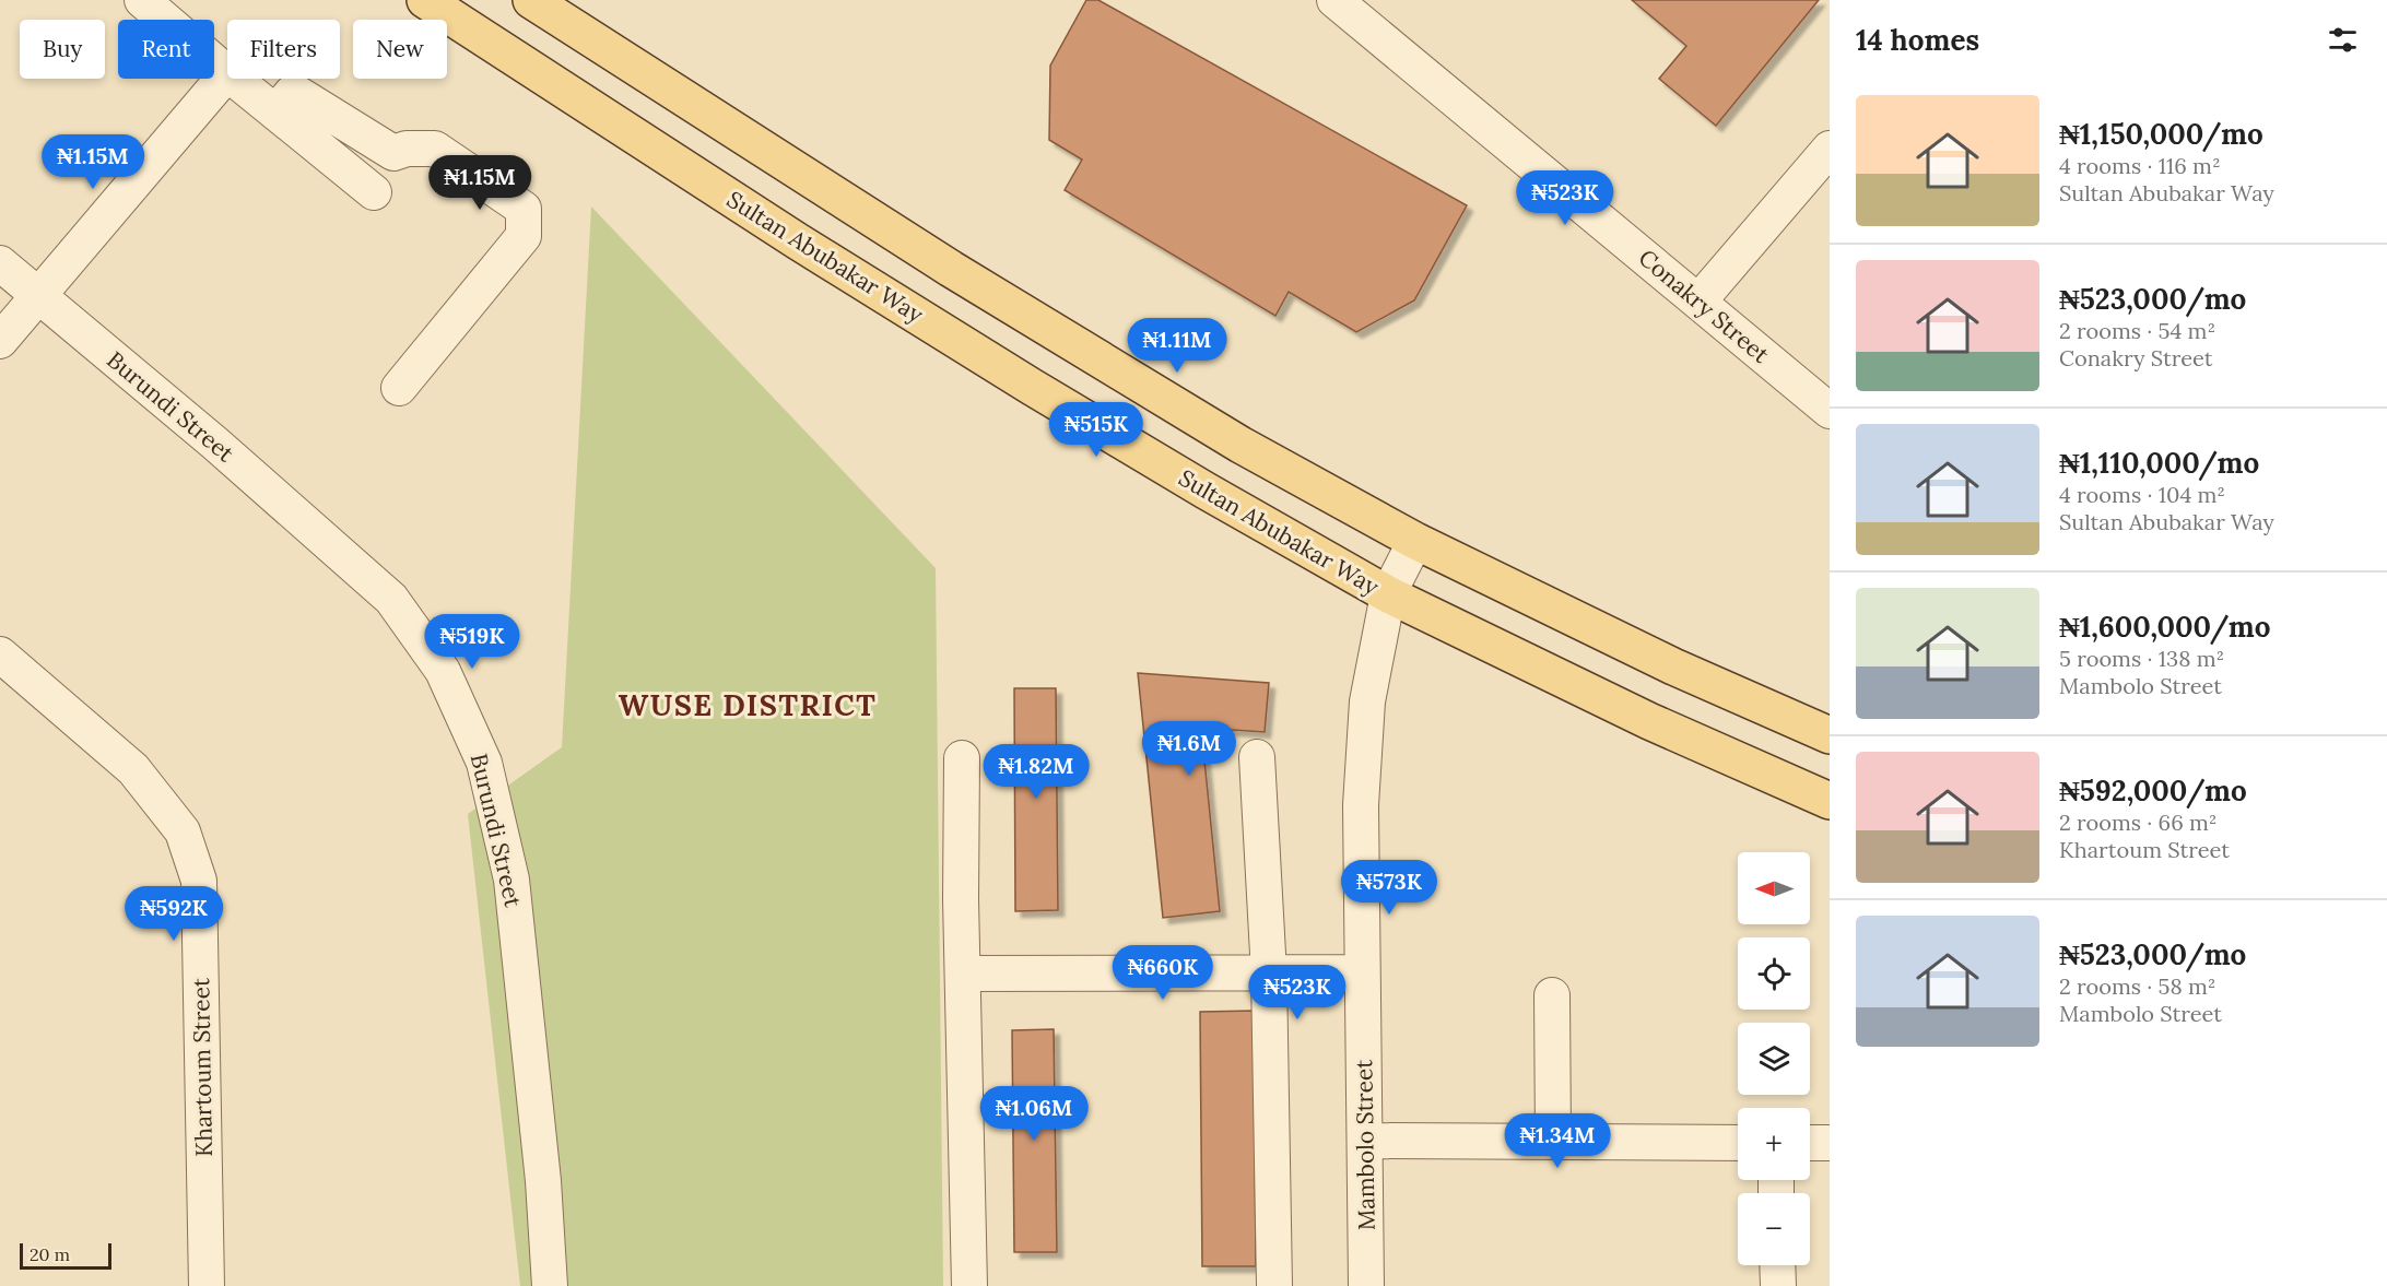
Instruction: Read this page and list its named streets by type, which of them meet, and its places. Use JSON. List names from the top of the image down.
{
  "streets": {
    "main road": ["Sultan Abubakar Way"],
    "street": [
      "Conakry Street",
      "Burundi Street",
      "Khartoum Street",
      "Mambolo Street"
    ]
  },
  "crossings": [
    ["Sultan Abubakar Way", "Mambolo Street"]
  ],
  "districts": ["WUSE DISTRICT"],
  "scale_bar": "20 m",
  "north": "left",
  "page": {
    "heading": "14 homes",
    "chip": [
      "Buy",
      "Rent",
      "Filters",
      "New"
    ],
    "list": [
      {
        "name": "₦1,150,000/mo",
        "note": "4 rooms · 116 m² · Sultan Abubakar Way"
      },
      {
        "name": "₦523,000/mo",
        "note": "2 rooms · 54 m² · Conakry Street"
      },
      {
        "name": "₦1,110,000/mo",
        "note": "4 rooms · 104 m² · Sultan Abubakar Way"
      },
      {
        "name": "₦1,600,000/mo",
        "note": "5 rooms · 138 m² · Mambolo Street"
      },
      {
        "name": "₦592,000/mo",
        "note": "2 rooms · 66 m² · Khartoum Street"
      },
      {
        "name": "₦523,000/mo",
        "note": "2 rooms · 58 m² · Mambolo Street"
      }
    ],
    "price": [
      "₦1.15M",
      "₦1.15M",
      "₦523K",
      "₦1.11M",
      "₦515K",
      "₦519K",
      "₦1.6M",
      "₦1.82M",
      "₦573K",
      "₦592K",
      "₦660K",
      "₦523K",
      "₦1.06M",
      "₦1.34M"
    ],
    "map_buttons": ["+", "−"],
    "scale": "20 m"
  }
}
